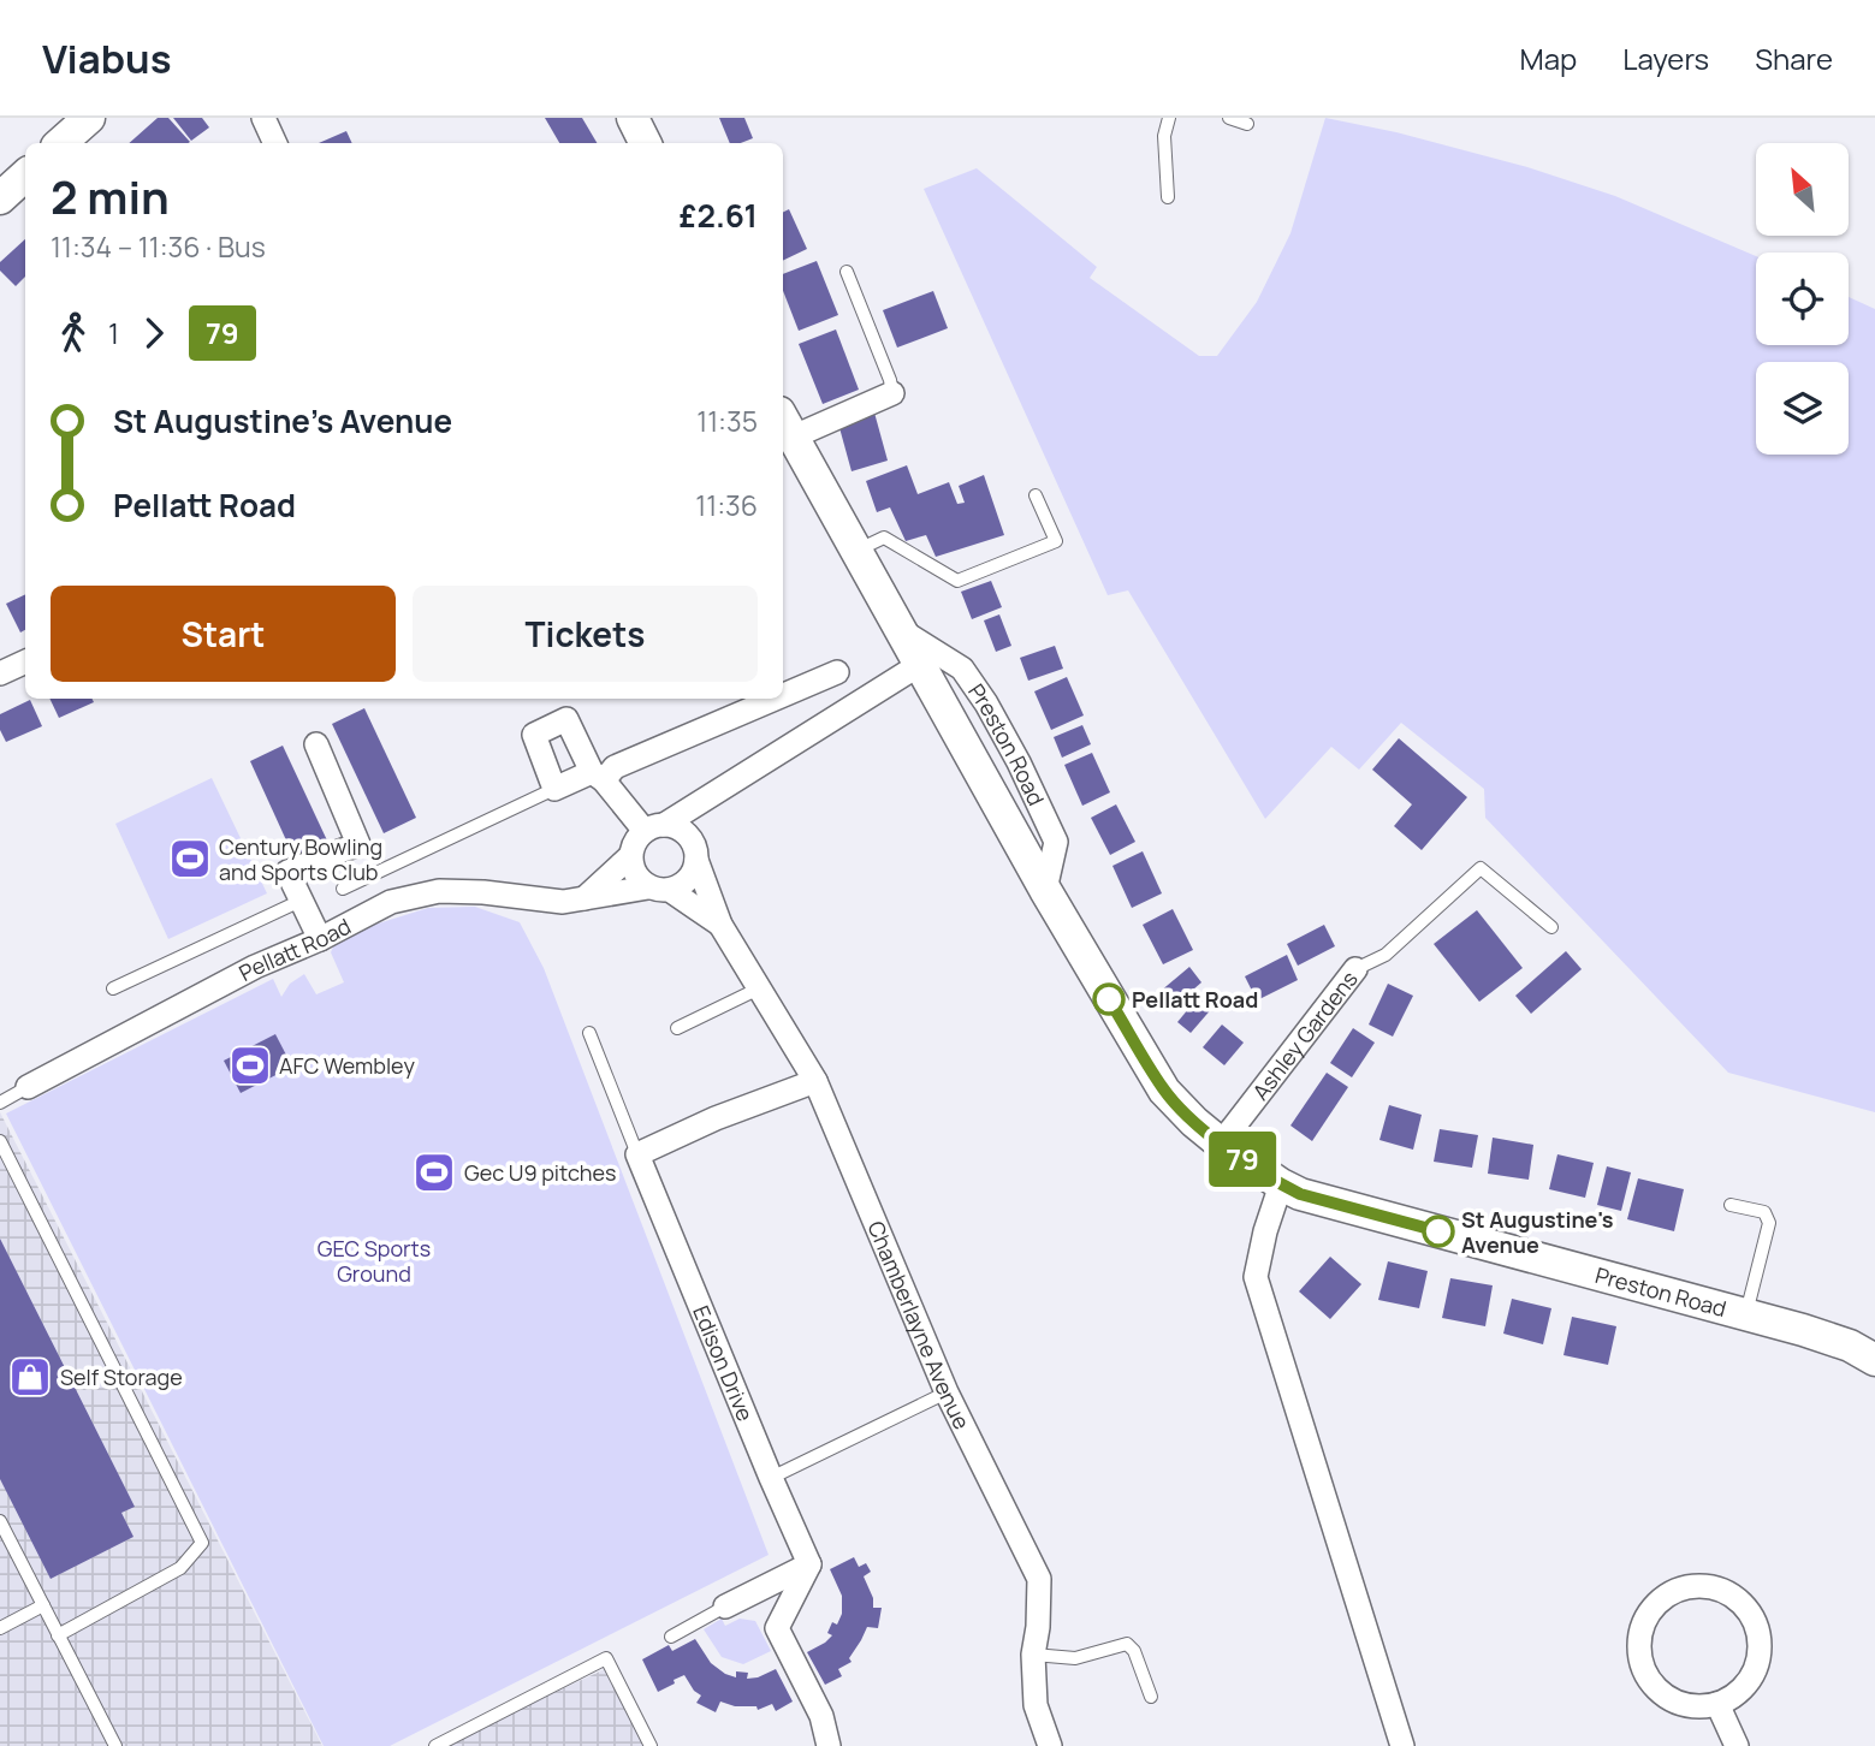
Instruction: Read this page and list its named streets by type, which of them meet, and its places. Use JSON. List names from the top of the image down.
{
  "streets": {
    "street": [
      "Preston Road",
      "Pellatt Road",
      "Ashley Gardens",
      "Chamberlayne Avenue",
      "Edison Drive"
    ]
  },
  "crossings": [
    ["Preston Road", "Ashley Gardens"],
    ["Pellatt Road", "Chamberlayne Avenue"]
  ],
  "parks": ["GEC Sports Ground"],
  "places": {
    "sports": ["Century Bowling and Sports Club", "AFC Wembley", "Gec U9 pitches"],
    "other": ["Pellatt Road", "St Augustine's Avenue"],
    "shop": ["Self Storage"]
  },
  "lines": ["bus line 79"],
  "north": "top left",
  "page": {
    "header": "Viabus",
    "nav": ["Map", "Layers", "Share"],
    "on_map": "79",
    "heading": ["2 min", "11:34 – 11:36 · Bus", "£2.61"],
    "legs": ["1", "79"],
    "list": [
      {
        "name": "St Augustine's Avenue",
        "value": "11:35"
      },
      {
        "name": "Pellatt Road",
        "value": "11:36"
      }
    ],
    "buttons": ["Start", "Tickets"]
  }
}
